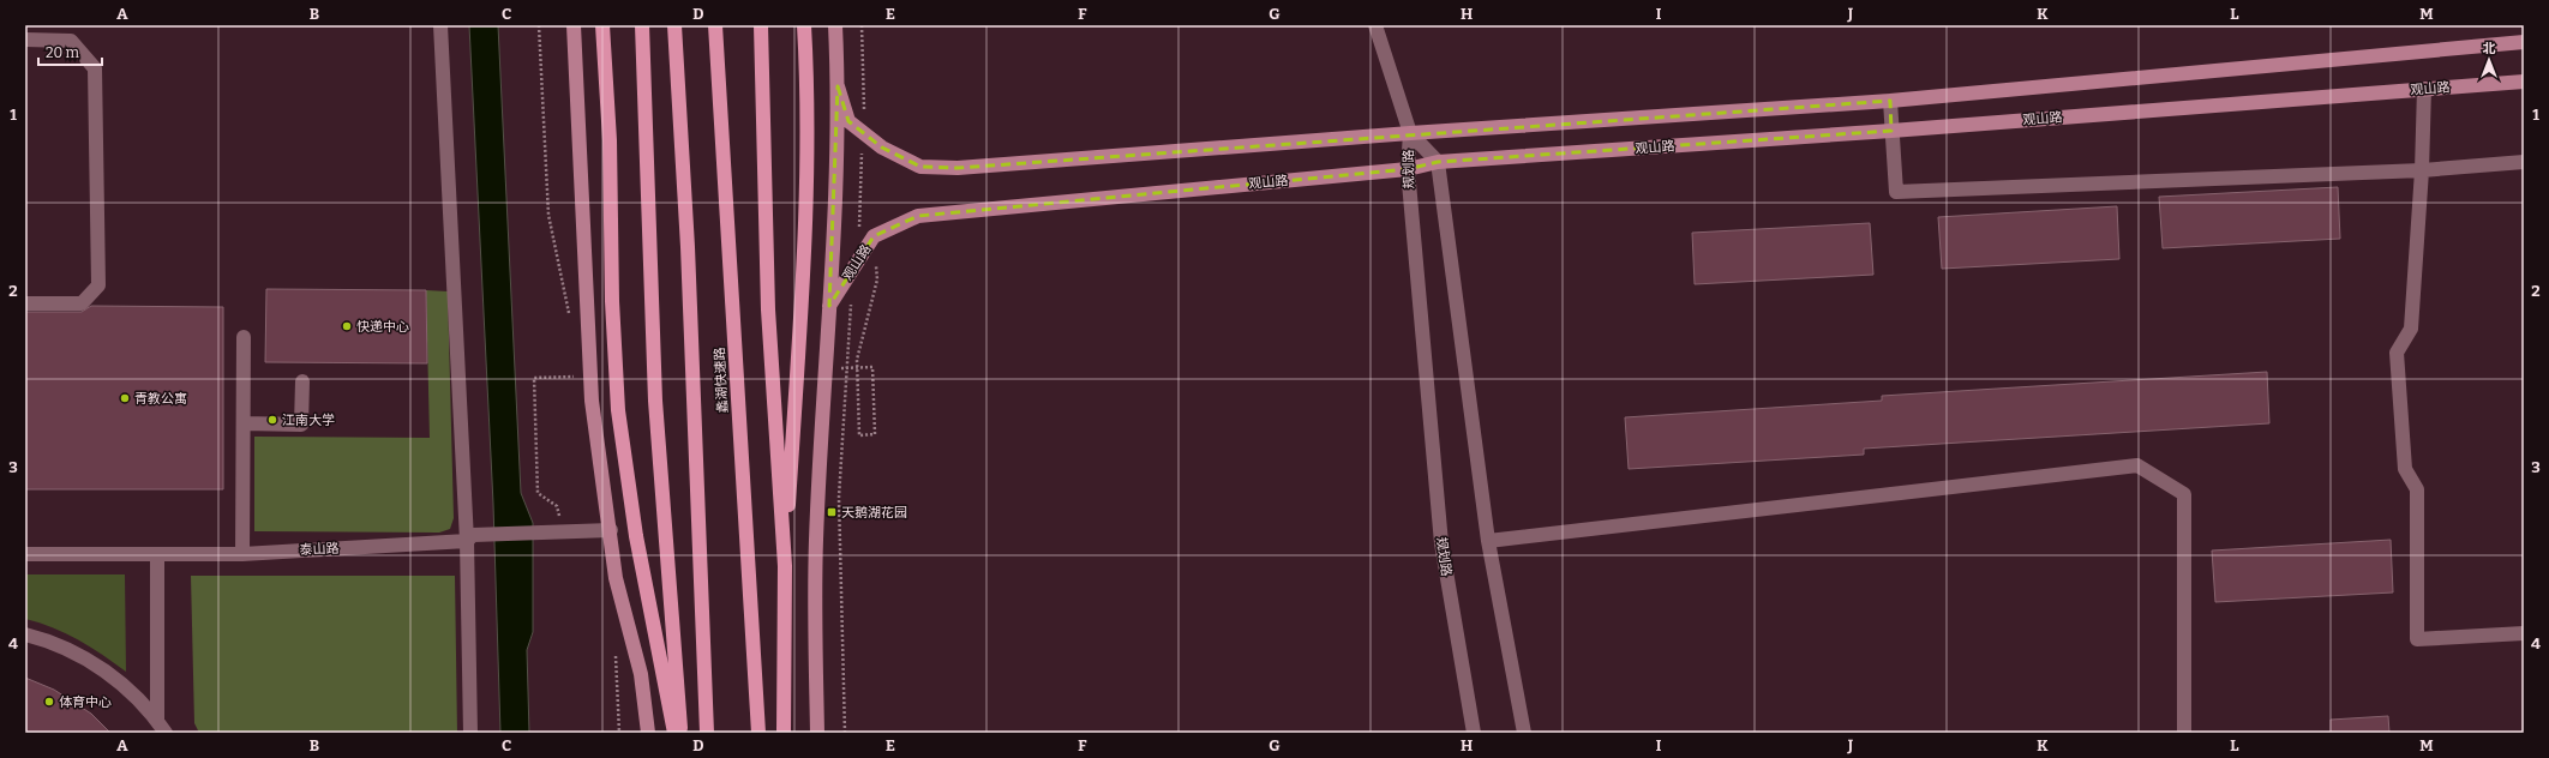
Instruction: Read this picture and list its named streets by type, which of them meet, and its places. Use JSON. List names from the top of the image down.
{
  "streets": {
    "highway": ["蠡湖快速路"],
    "main road": ["观山路"],
    "street": ["规划路", "泰山路"]
  },
  "crossings": [
    ["观山路", "规划路"]
  ],
  "places": {
    "other": [
      "快递中心",
      "青教公寓",
      "江南大学",
      "体育中心"
    ],
    "transit": ["天鹅湖花园"]
  },
  "scale_bar": "20 m",
  "north": "top",
  "grid": {
    "columns": [
      "A",
      "B",
      "C",
      "D",
      "E",
      "F",
      "G",
      "H",
      "I",
      "J",
      "K",
      "L",
      "M"
    ],
    "rows": [
      "1",
      "2",
      "3",
      "4"
    ]
  }
}
